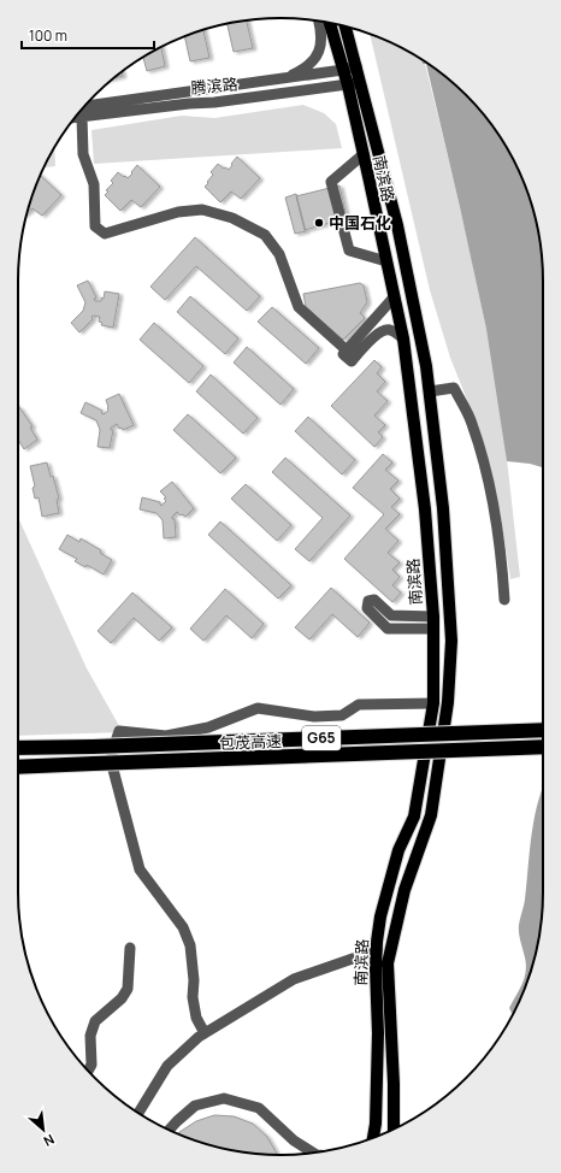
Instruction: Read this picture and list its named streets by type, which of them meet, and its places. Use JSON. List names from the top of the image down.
{
  "streets": {
    "highway": ["G65", "包茂高速"],
    "main road": ["南滨路"],
    "street": ["腾滨路"]
  },
  "crossings": [
    ["腾滨路", "南滨路"]
  ],
  "places": ["中国石化"],
  "scale_bar": "100 m",
  "north": "bottom right"
}
